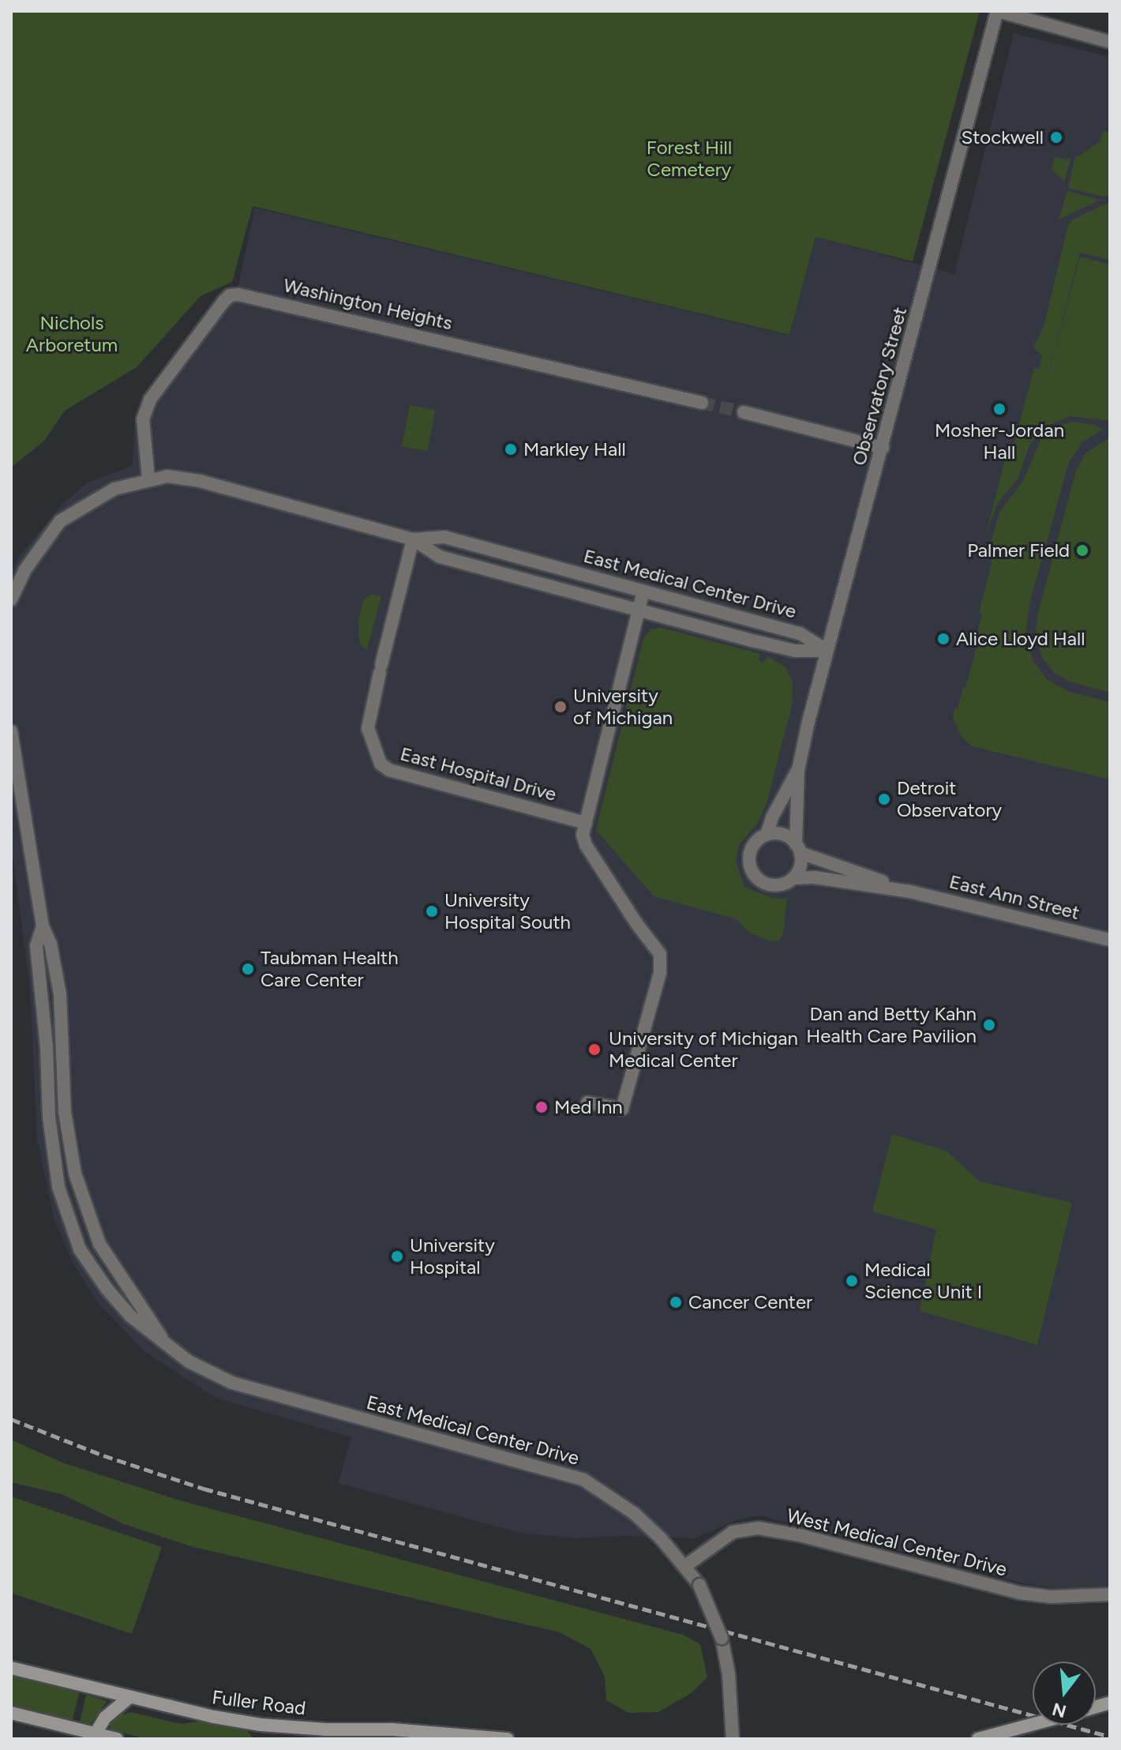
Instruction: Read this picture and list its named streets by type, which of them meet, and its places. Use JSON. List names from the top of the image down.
{
  "streets": {
    "main road": ["Fuller Road"],
    "street": [
      "Washington Heights",
      "Observatory Street",
      "East Medical Center Drive",
      "East Hospital Drive",
      "East Ann Street",
      "West Medical Center Drive"
    ]
  },
  "crossings": [
    ["Washington Heights", "East Medical Center Drive"],
    ["Observatory Street", "East Medical Center Drive"],
    ["Observatory Street", "East Ann Street"],
    ["East Medical Center Drive", "East Hospital Drive"],
    ["East Medical Center Drive", "West Medical Center Drive"]
  ],
  "parks": ["Forest Hill Cemetery", "Nichols Arboretum"],
  "places": [
    "Stockwell",
    "Mosher-Jordan Hall",
    "Markley Hall",
    "Palmer Field",
    "Alice Lloyd Hall",
    "University of Michigan",
    "Detroit Observatory",
    "University Hospital South",
    "Taubman Health Care Center",
    "Dan and Betty Kahn Health Care Pavilion",
    "University of Michigan Medical Center",
    "Med Inn",
    "University Hospital",
    "Medical Science Unit I",
    "Cancer Center"
  ],
  "north": "bottom"
}
